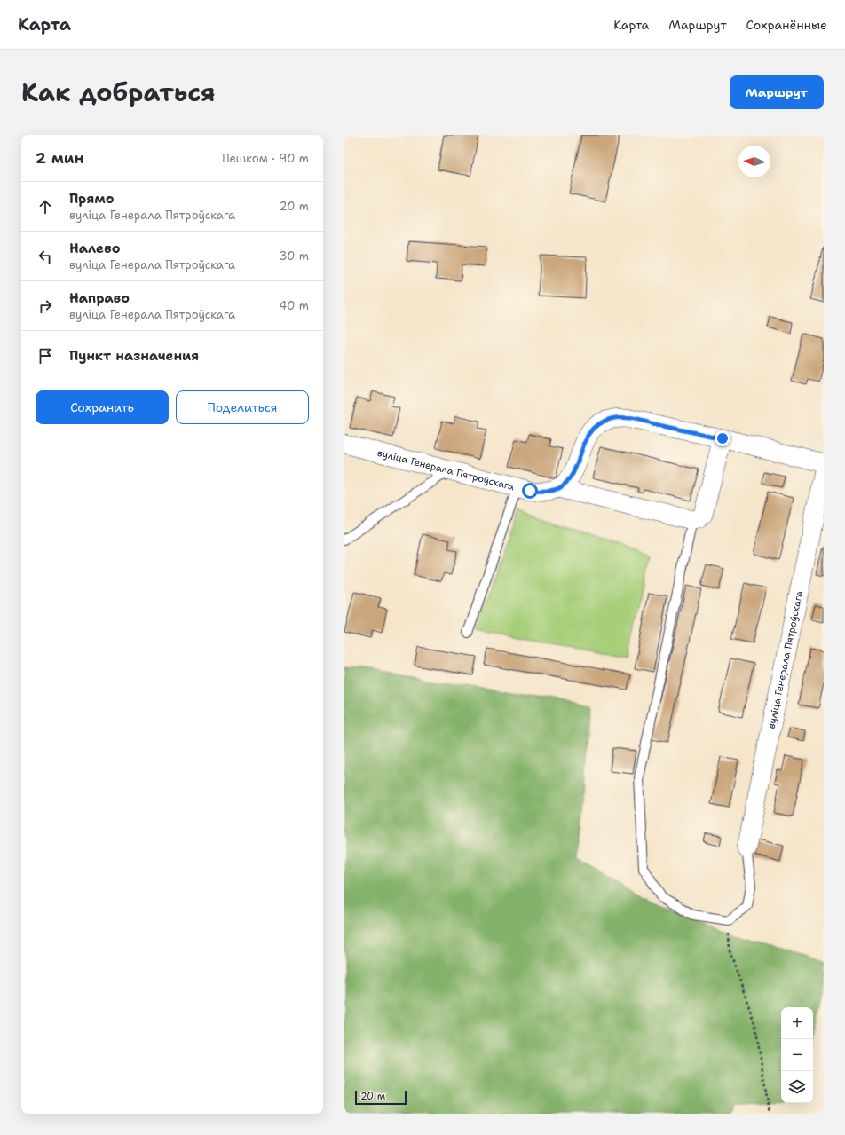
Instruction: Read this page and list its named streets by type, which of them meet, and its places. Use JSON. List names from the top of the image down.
{
  "streets": {
    "street": ["вуліца Генерала Пятроўскага"]
  },
  "scale_bar": "20 m",
  "north": "left",
  "page": {
    "header": "Карта",
    "nav": ["Карта", "Маршрут", "Сохранённые"],
    "title": "Как добраться",
    "buttons": [
      "Маршрут",
      ["Сохранить", "Поделиться"]
    ],
    "heading": ["2 мин", "Пешком · 90 m"],
    "list": [
      ["Прямо", "вуліца Генерала Пятроўскага", "20 m"],
      ["Налево", "вуліца Генерала Пятроўскага", "30 m"],
      ["Направо", "вуліца Генерала Пятроўскага", "40 m"],
      "Пункт назначения"
    ],
    "map_buttons": ["+", "−"],
    "scale": "20 m"
  }
}
